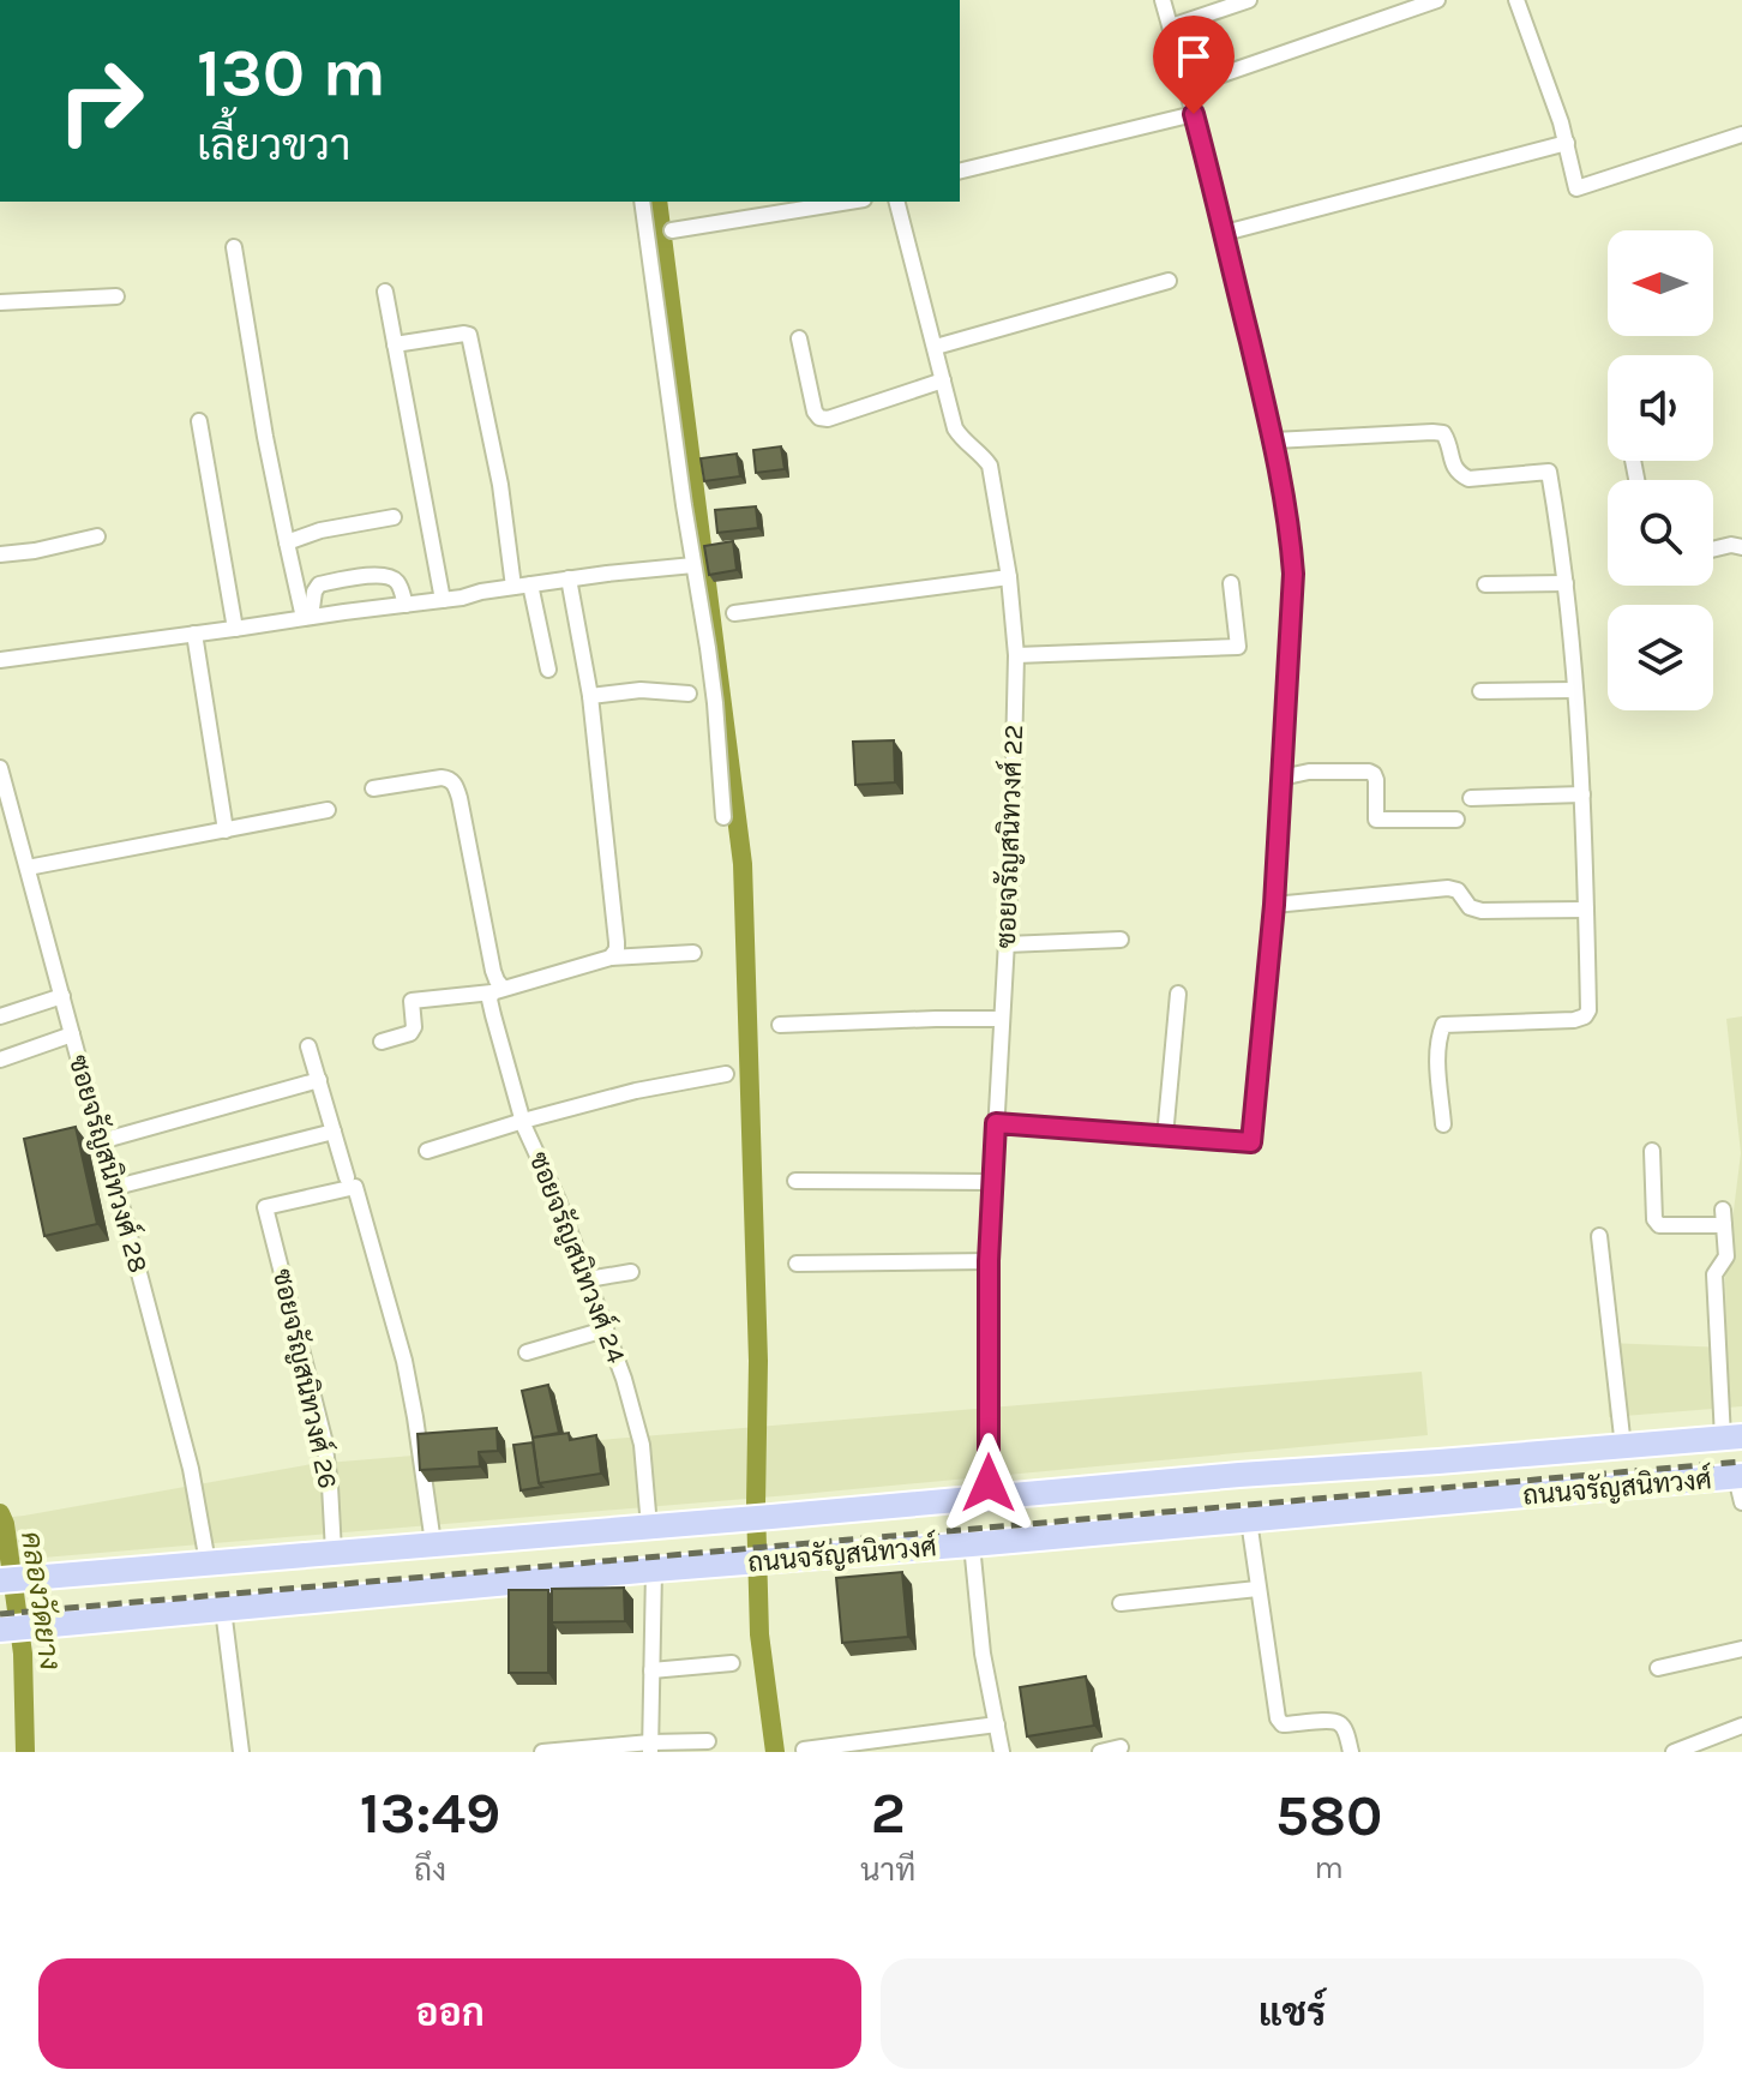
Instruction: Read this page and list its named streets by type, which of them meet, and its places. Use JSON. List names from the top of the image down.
{
  "streets": {
    "main road": ["ถนนจรัญสนิทวงศ์"],
    "street": [
      "ซอยจรัญสนิทวงศ์ 22",
      "ซอยจรัญสนิทวงศ์ 28",
      "ซอยจรัญสนิทวงศ์ 24",
      "ซอยจรัญสนิทวงศ์ 26"
    ]
  },
  "crossings": [
    ["ซอยจรัญสนิทวงศ์ 22", "ถนนจรัญสนิทวงศ์"],
    ["ซอยจรัญสนิทวงศ์ 28", "ถนนจรัญสนิทวงศ์"],
    ["ซอยจรัญสนิทวงศ์ 24", "ถนนจรัญสนิทวงศ์"],
    ["ซอยจรัญสนิทวงศ์ 26", "ถนนจรัญสนิทวงศ์"]
  ],
  "water": ["คลองวัดยาง"],
  "north": "left",
  "page": {
    "turn": ["130 m", "เลี้ยวขวา"],
    "eta": [
      "13:49",
      "ถึง",
      "2",
      "นาที",
      "580",
      "m"
    ],
    "buttons": ["ออก", "แชร์"]
  }
}
